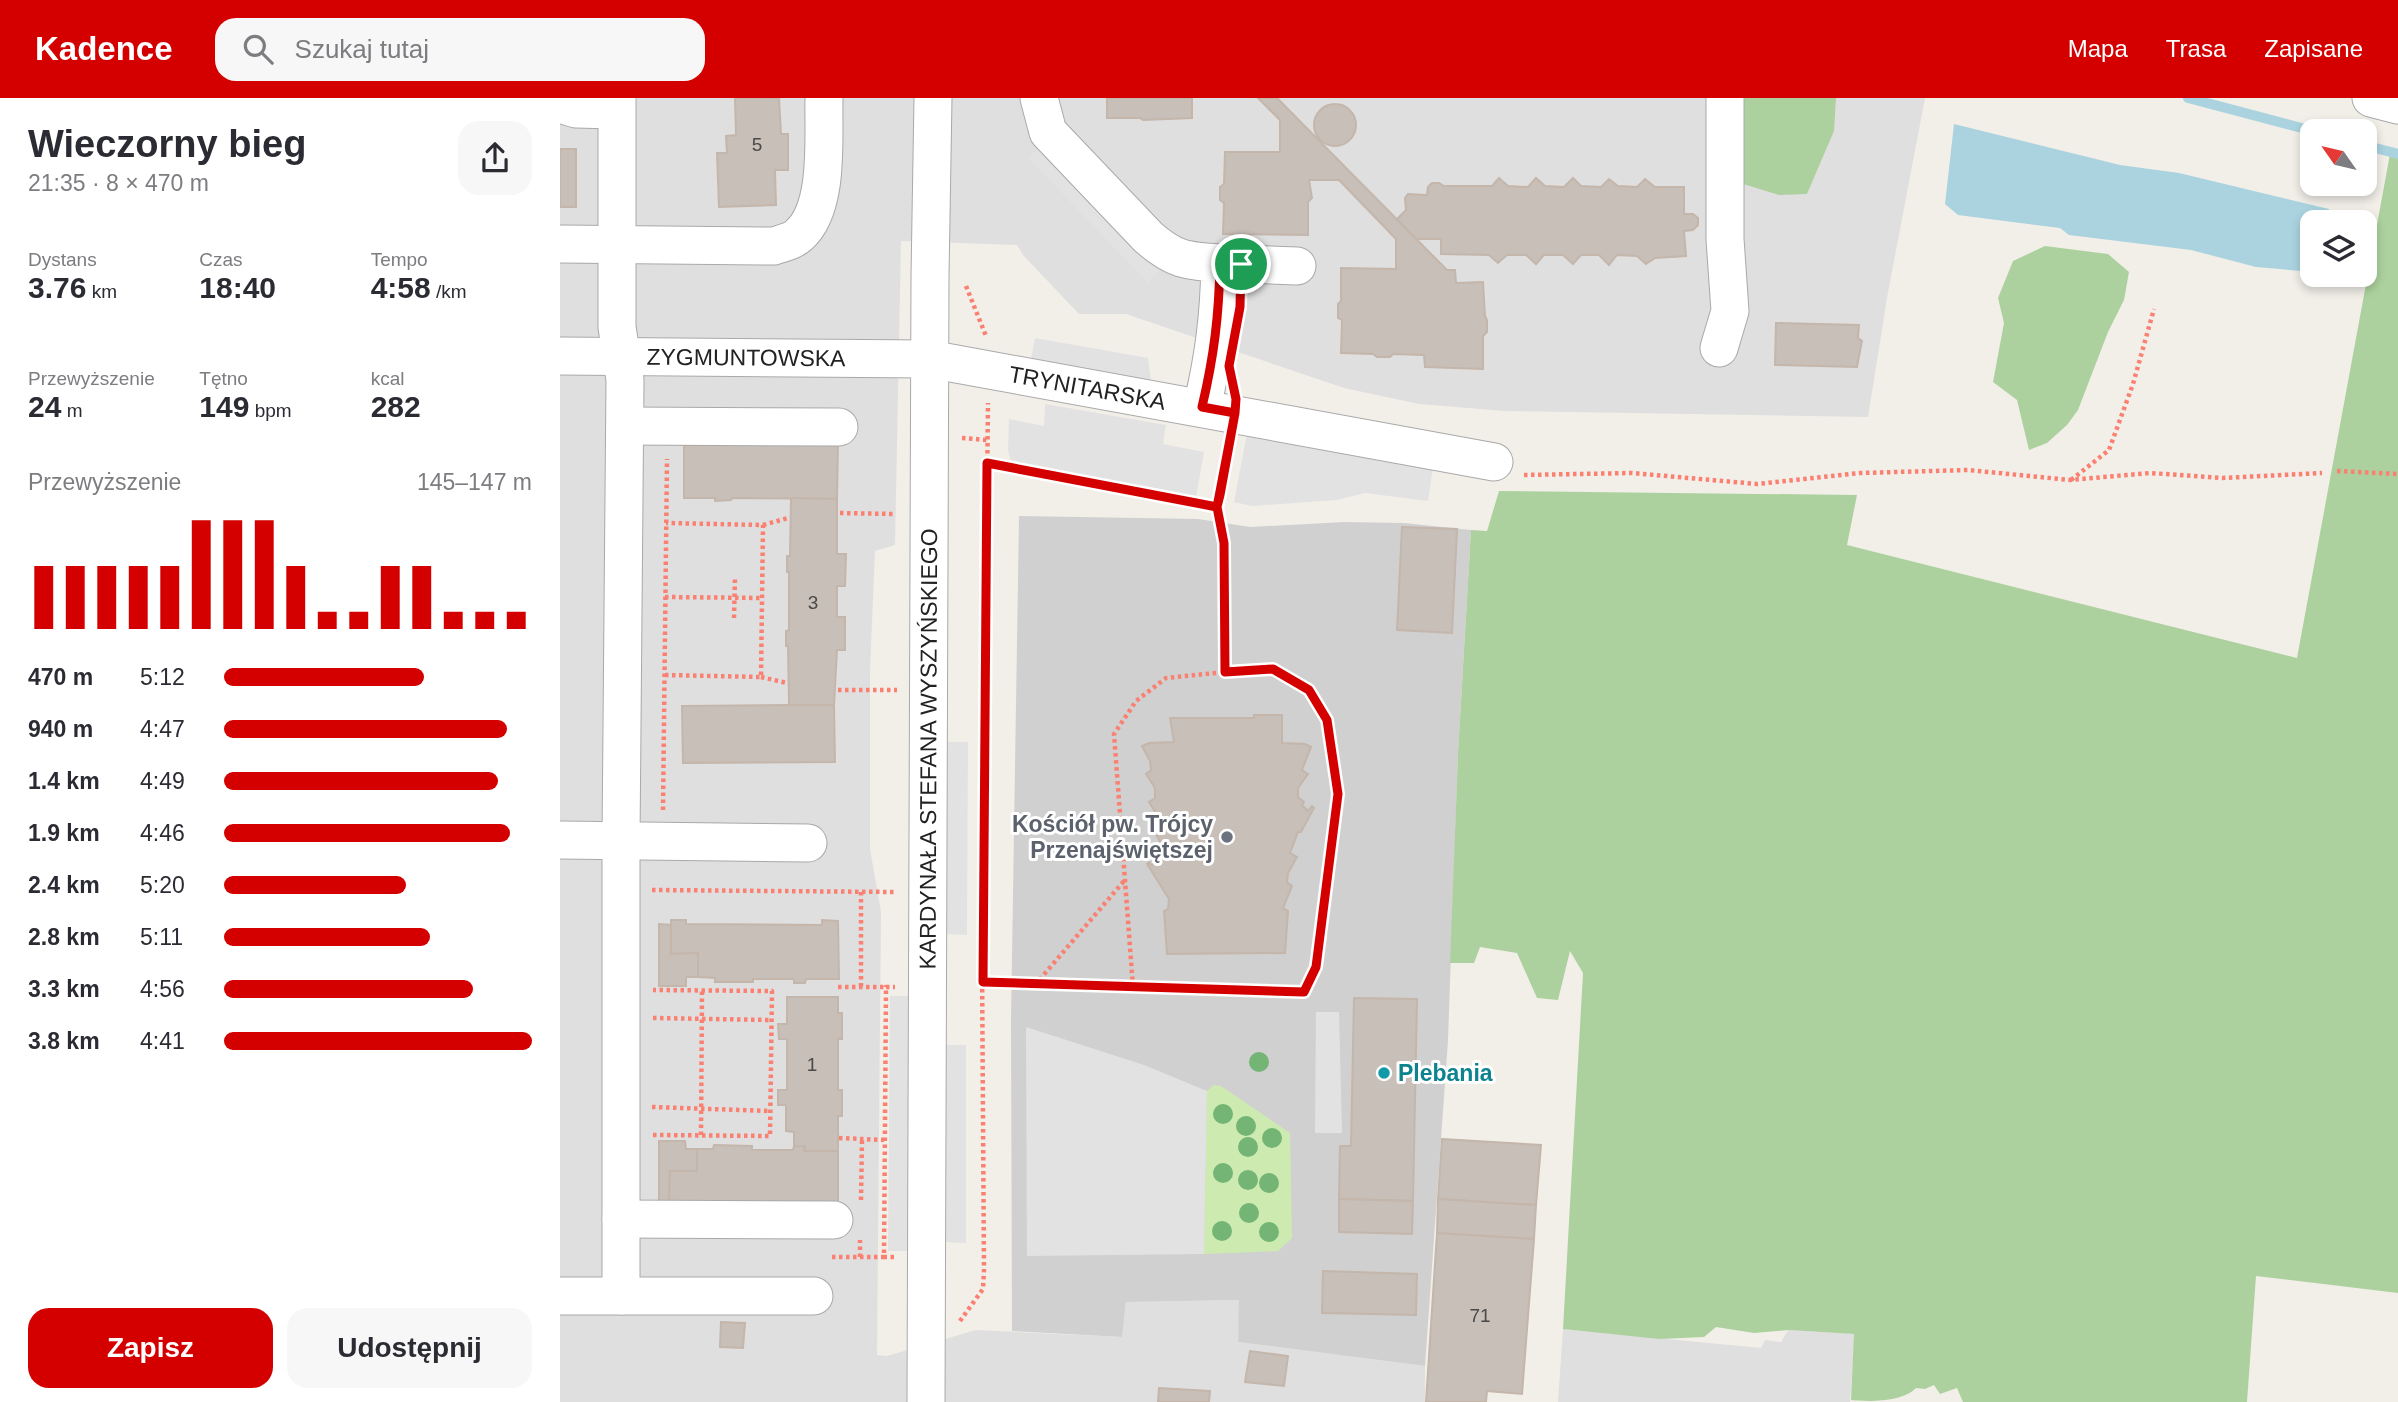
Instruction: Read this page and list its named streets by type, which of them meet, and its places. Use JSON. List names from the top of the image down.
{
  "streets": {
    "street": ["ZYGMUNTOWSKA", "TRYNITARSKA", "KARDYNAŁA STEFANA WYSZYŃSKIEGO"]
  },
  "crossings": [
    ["ZYGMUNTOWSKA", "TRYNITARSKA"],
    ["ZYGMUNTOWSKA", "KARDYNAŁA STEFANA WYSZYŃSKIEGO"],
    ["TRYNITARSKA", "KARDYNAŁA STEFANA WYSZYŃSKIEGO"]
  ],
  "places": ["Kościół pw. Trójcy Przenajświętszej", "Plebania"],
  "house_numbers": [
    "5",
    "3",
    "1",
    "71"
  ],
  "north": "top left",
  "page": {
    "header": "Kadence",
    "search": "Szukaj tutaj",
    "nav": ["Mapa", "Trasa", "Zapisane"],
    "heading": ["Wieczorny bieg", "21:35 · 8 × 470 m"],
    "stats": [
      ["Dystans", "3.76 km"],
      ["Czas", "18:40"],
      ["Tempo", "4:58 /km"],
      ["Przewyższenie", "24 m"],
      ["Tętno", "149 bpm"],
      ["kcal", "282"]
    ],
    "chart": ["Przewyższenie", "145–147 m"],
    "list": [
      {
        "name": "470 m",
        "note": "5:12"
      },
      {
        "name": "940 m",
        "note": "4:47"
      },
      {
        "name": "1.4 km",
        "note": "4:49"
      },
      {
        "name": "1.9 km",
        "note": "4:46"
      },
      {
        "name": "2.4 km",
        "note": "5:20"
      },
      {
        "name": "2.8 km",
        "note": "5:11"
      },
      {
        "name": "3.3 km",
        "note": "4:56"
      },
      {
        "name": "3.8 km",
        "note": "4:41"
      }
    ],
    "buttons": ["Zapisz", "Udostępnij"]
  }
}
